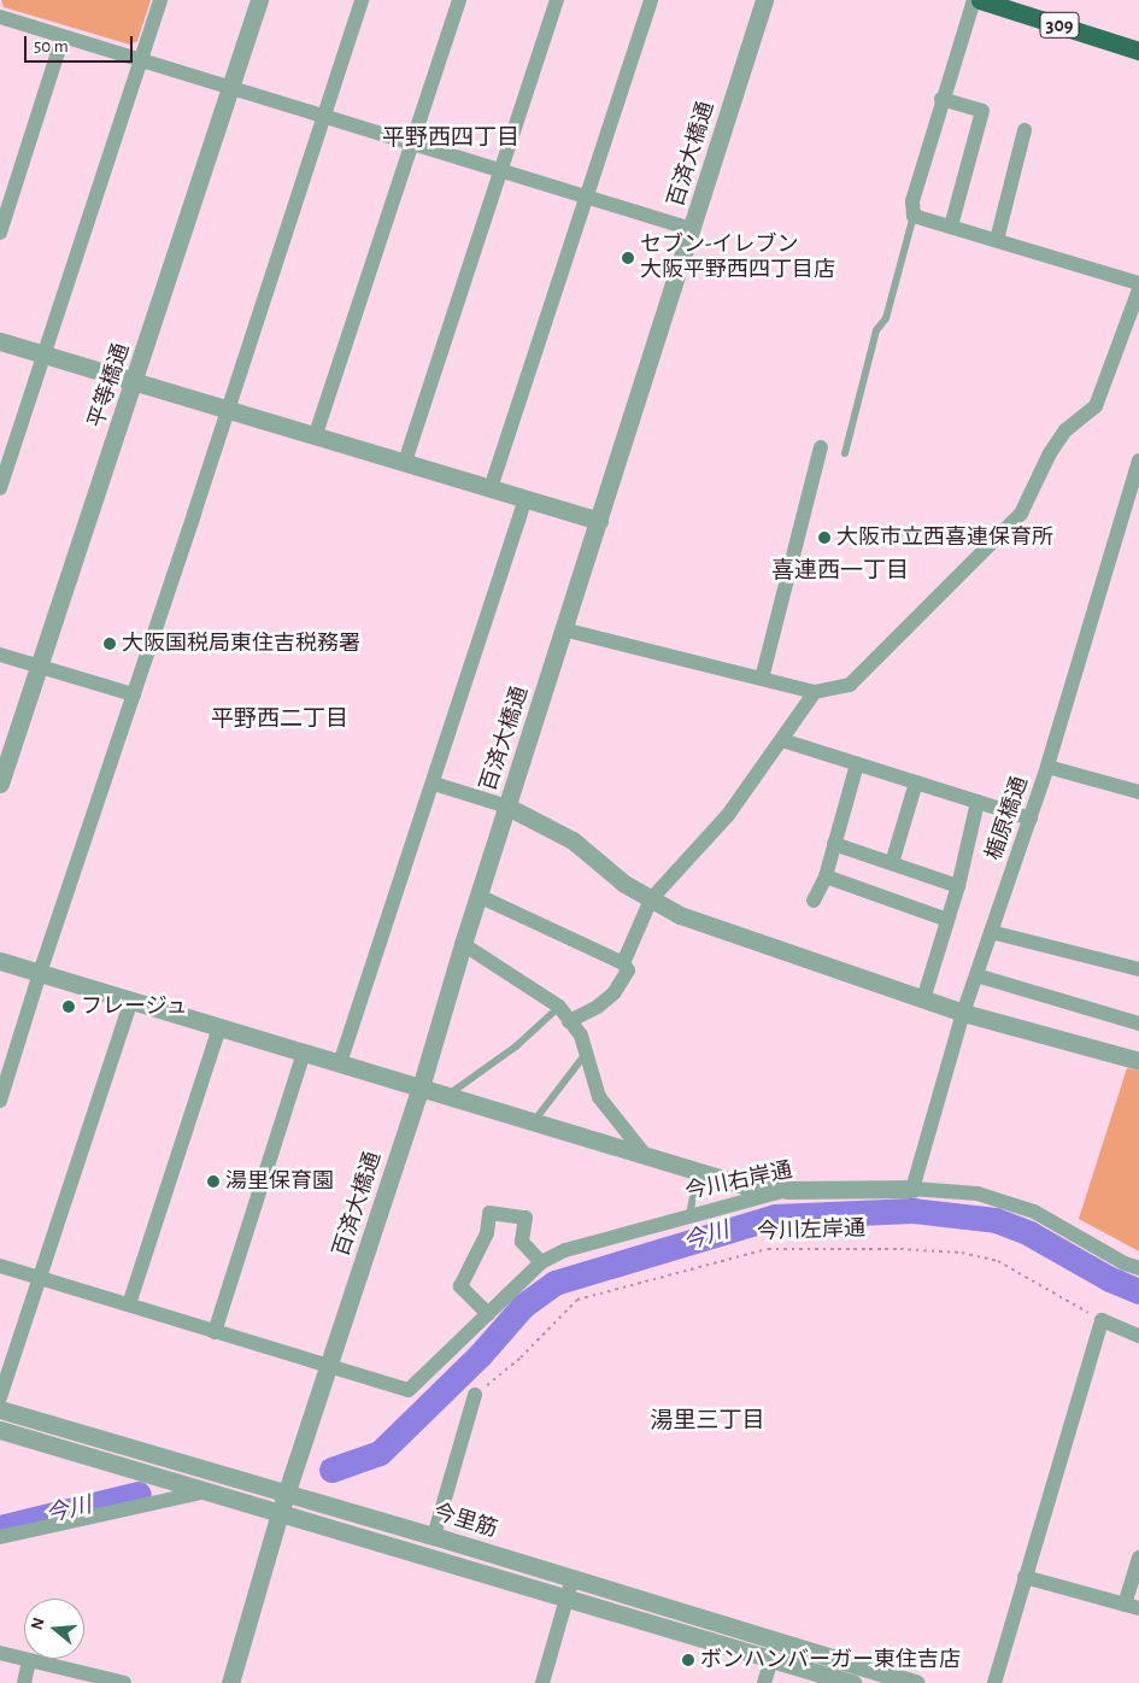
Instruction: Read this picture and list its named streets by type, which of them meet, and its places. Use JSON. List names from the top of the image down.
{
  "streets": {
    "highway": ["309"],
    "street": [
      "百済大橋通",
      "平等橋通",
      "楯原橋通",
      "今川右岸通",
      "今里筋"
    ],
    "path": ["今川左岸通"]
  },
  "crossings": [
    ["百済大橋通", "今川右岸通"],
    ["百済大橋通", "今里筋"],
    ["楯原橋通", "今川右岸通"]
  ],
  "districts": [
    "平野西四丁目",
    "喜連西一丁目",
    "平野西二丁目",
    "湯里三丁目"
  ],
  "water": ["今川"],
  "places": [
    "セブン-イレブン 大阪平野西四丁目店",
    "大阪市立西喜連保育所",
    "大阪国税局東住吉税務署",
    "フレージュ",
    "湯里保育園",
    "ボンハンバーガー東住吉店"
  ],
  "scale_bar": "50 m",
  "north": "left"
}
